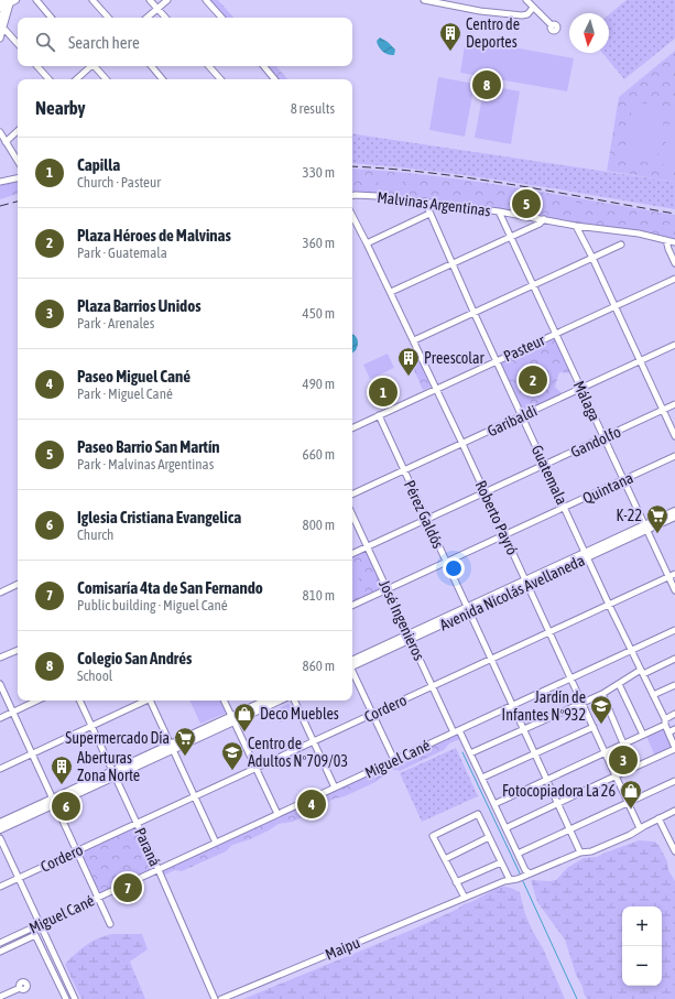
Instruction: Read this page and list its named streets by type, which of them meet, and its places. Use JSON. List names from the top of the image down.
{
  "streets": {
    "main road": ["Avenida Nicolás Avellaneda"],
    "street": [
      "Malvinas Argentinas",
      "Pasteur",
      "Málaga",
      "Garibaldi",
      "Gandolfo",
      "Guatemala",
      "Quintana",
      "Pérez Galdós",
      "Roberto Payró",
      "José Ingenieros",
      "Cordero",
      "Miguel Cané",
      "Paraná",
      "Maipu"
    ]
  },
  "crossings": [
    ["Malvinas Argentinas", "Málaga"],
    ["Malvinas Argentinas", "Guatemala"],
    ["Pasteur", "Málaga"],
    ["Pasteur", "Guatemala"],
    ["Pasteur", "Pérez Galdós"],
    ["Pasteur", "Roberto Payró"],
    ["Málaga", "Garibaldi"],
    ["Málaga", "Gandolfo"],
    ["Málaga", "Quintana"],
    ["Málaga", "Avenida Nicolás Avellaneda"],
    ["Málaga", "Cordero"],
    ["Garibaldi", "Guatemala"],
    ["Garibaldi", "Pérez Galdós"],
    ["Garibaldi", "Roberto Payró"],
    ["Gandolfo", "Guatemala"],
    ["Gandolfo", "Pérez Galdós"],
    ["Gandolfo", "Roberto Payró"],
    ["Gandolfo", "José Ingenieros"],
    ["Guatemala", "Quintana"],
    ["Guatemala", "Avenida Nicolás Avellaneda"],
    ["Guatemala", "Cordero"],
    ["Guatemala", "Miguel Cané"],
    ["Quintana", "Pérez Galdós"],
    ["Quintana", "Roberto Payró"],
    ["Quintana", "José Ingenieros"],
    ["Pérez Galdós", "Avenida Nicolás Avellaneda"],
    ["Pérez Galdós", "Cordero"],
    ["Pérez Galdós", "Miguel Cané"],
    ["Pérez Galdós", "Maipu"],
    ["Roberto Payró", "Avenida Nicolás Avellaneda"],
    ["Roberto Payró", "Cordero"],
    ["Roberto Payró", "Miguel Cané"],
    ["Roberto Payró", "Maipu"],
    ["Avenida Nicolás Avellaneda", "José Ingenieros"],
    ["José Ingenieros", "Cordero"],
    ["José Ingenieros", "Miguel Cané"],
    ["José Ingenieros", "Maipu"],
    ["Cordero", "Paraná"],
    ["Miguel Cané", "Paraná"]
  ],
  "places": {
    "building": ["Centro de Deportes", "Preescolar", "Aberturas Zona Norte"],
    "supermarket": ["K-22", "Supermercado Día"],
    "school or university": ["Jardín de Infantes Nº932", "Centro de Adultos Nº709/03"],
    "shop": ["Deco Muebles", "Fotocopiadora La 26"]
  },
  "north": "bottom",
  "page": {
    "search": "Search here",
    "pins": [
      "8",
      "5",
      "2",
      "1",
      "3",
      "4",
      "6",
      "7"
    ],
    "heading": ["Nearby", "8 results"],
    "list": [
      {
        "mark": "1",
        "name": "Capilla",
        "note": "Church · Pasteur",
        "value": "330 m"
      },
      {
        "mark": "2",
        "name": "Plaza Héroes de Malvinas",
        "note": "Park · Guatemala",
        "value": "360 m"
      },
      {
        "mark": "3",
        "name": "Plaza Barrios Unidos",
        "note": "Park · Arenales",
        "value": "450 m"
      },
      {
        "mark": "4",
        "name": "Paseo Miguel Cané",
        "note": "Park · Miguel Cané",
        "value": "490 m"
      },
      {
        "mark": "5",
        "name": "Paseo Barrio San Martín",
        "note": "Park · Malvinas Argentinas",
        "value": "660 m"
      },
      {
        "mark": "6",
        "name": "Iglesia Cristiana Evangelica",
        "note": "Church",
        "value": "800 m"
      },
      {
        "mark": "7",
        "name": "Comisaría 4ta de San Fernando",
        "note": "Public building · Miguel Cané",
        "value": "810 m"
      },
      {
        "mark": "8",
        "name": "Colegio San Andrés",
        "note": "School",
        "value": "860 m"
      }
    ],
    "map_buttons": ["+", "−"]
  }
}
